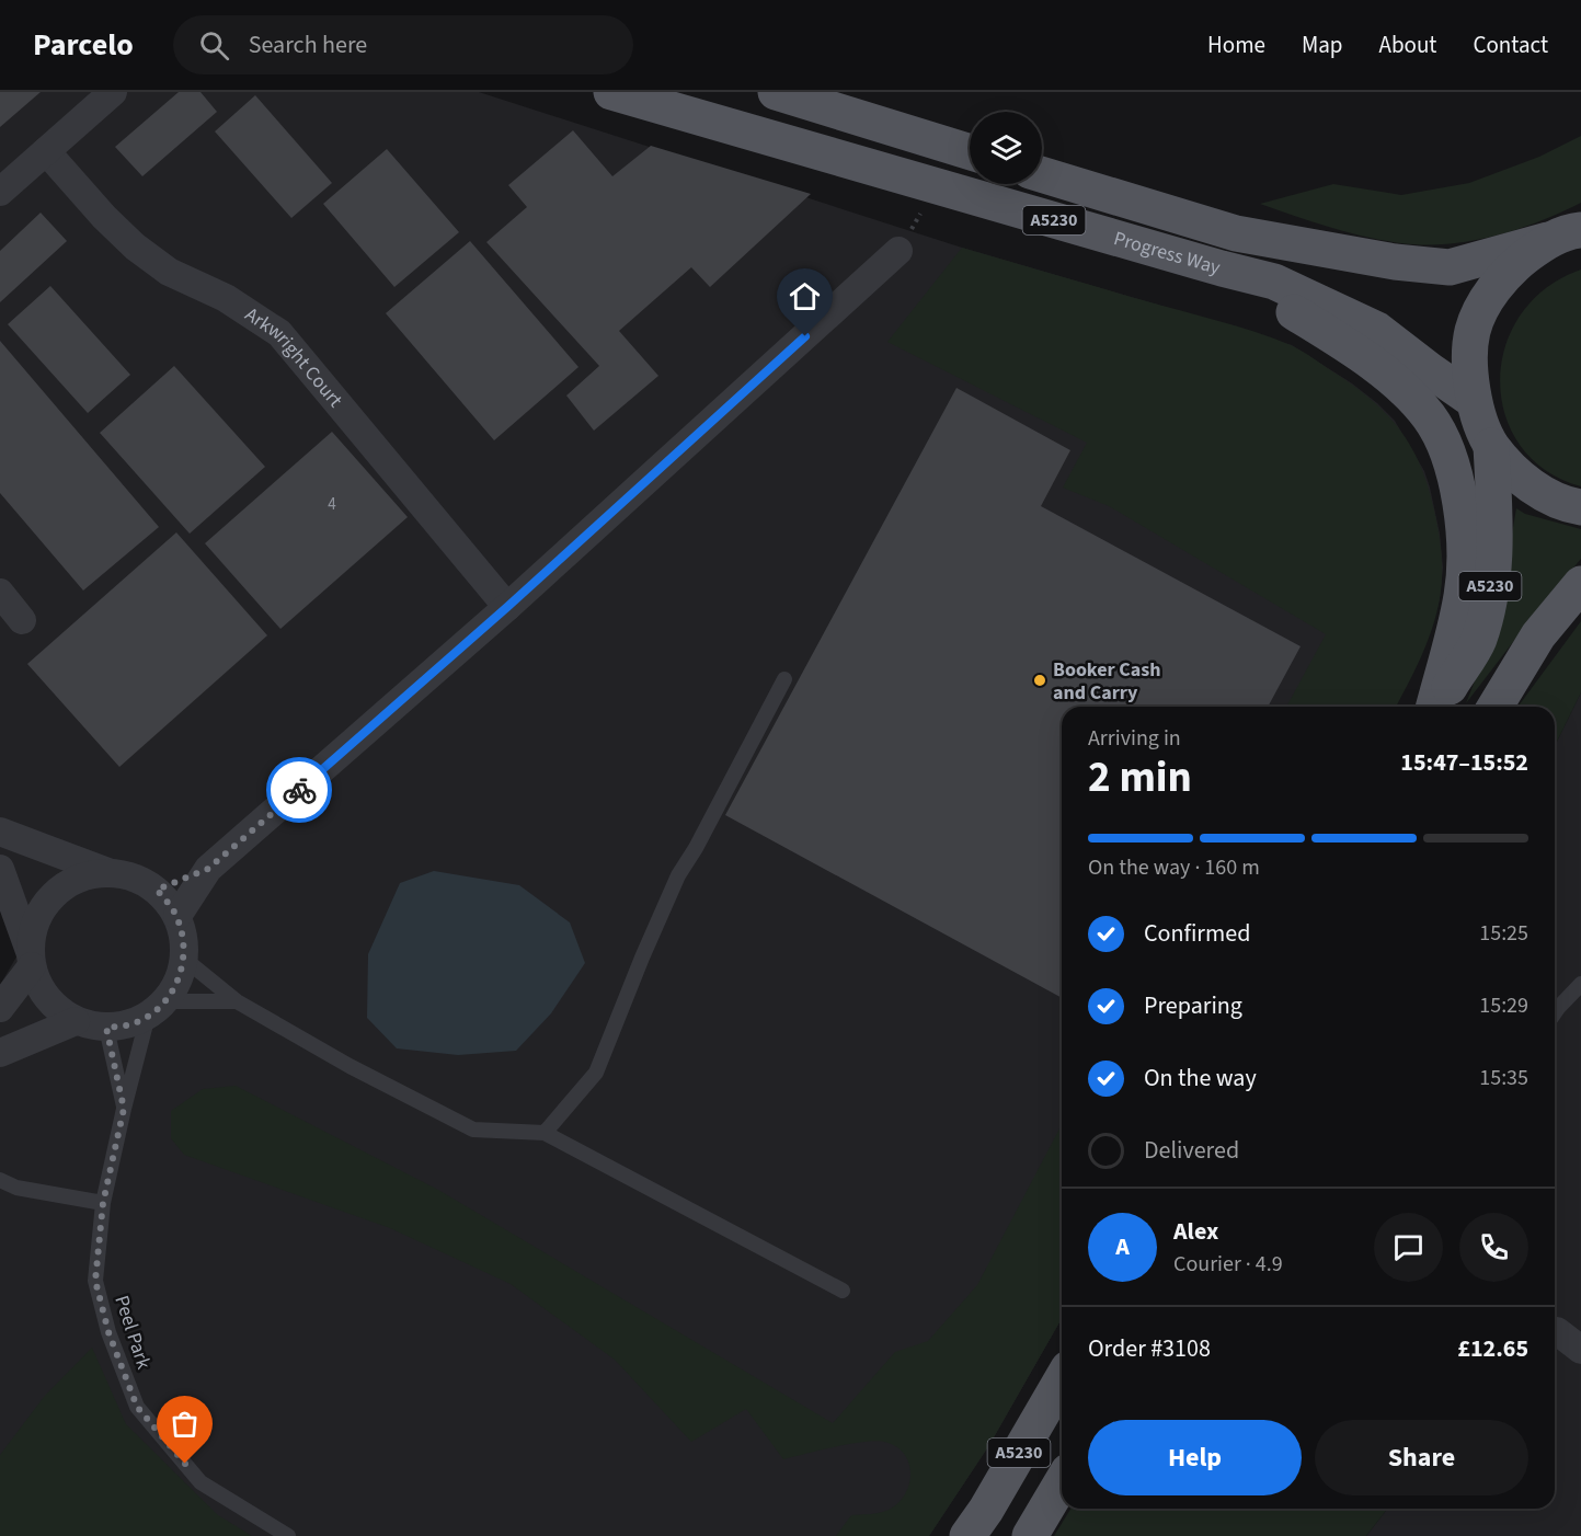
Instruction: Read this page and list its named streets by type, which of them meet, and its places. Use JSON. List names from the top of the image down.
{
  "streets": {
    "main road": ["A5230", "Progress Way"],
    "street": ["Arkwright Court"],
    "lane": ["Peel Park"]
  },
  "crossings": [
    ["A5230", "Progress Way"]
  ],
  "places": ["Booker Cash and Carry"],
  "house_numbers": ["4"],
  "page": {
    "header": "Parcelo",
    "search": "Search here",
    "nav": [
      "Home",
      "Map",
      "About",
      "Contact"
    ],
    "heading": ["2 min", "Arriving in", "15:47–15:52"],
    "panel": [
      "Alex",
      "Courier · 4.9",
      "Order #3108",
      "£12.65"
    ],
    "bar": "On the way · 160 m",
    "list": [
      ["Confirmed", "15:25"],
      ["Preparing", "15:29"],
      ["On the way", "15:35"],
      "Delivered"
    ],
    "round": "A",
    "buttons": ["Help", "Share"]
  }
}
